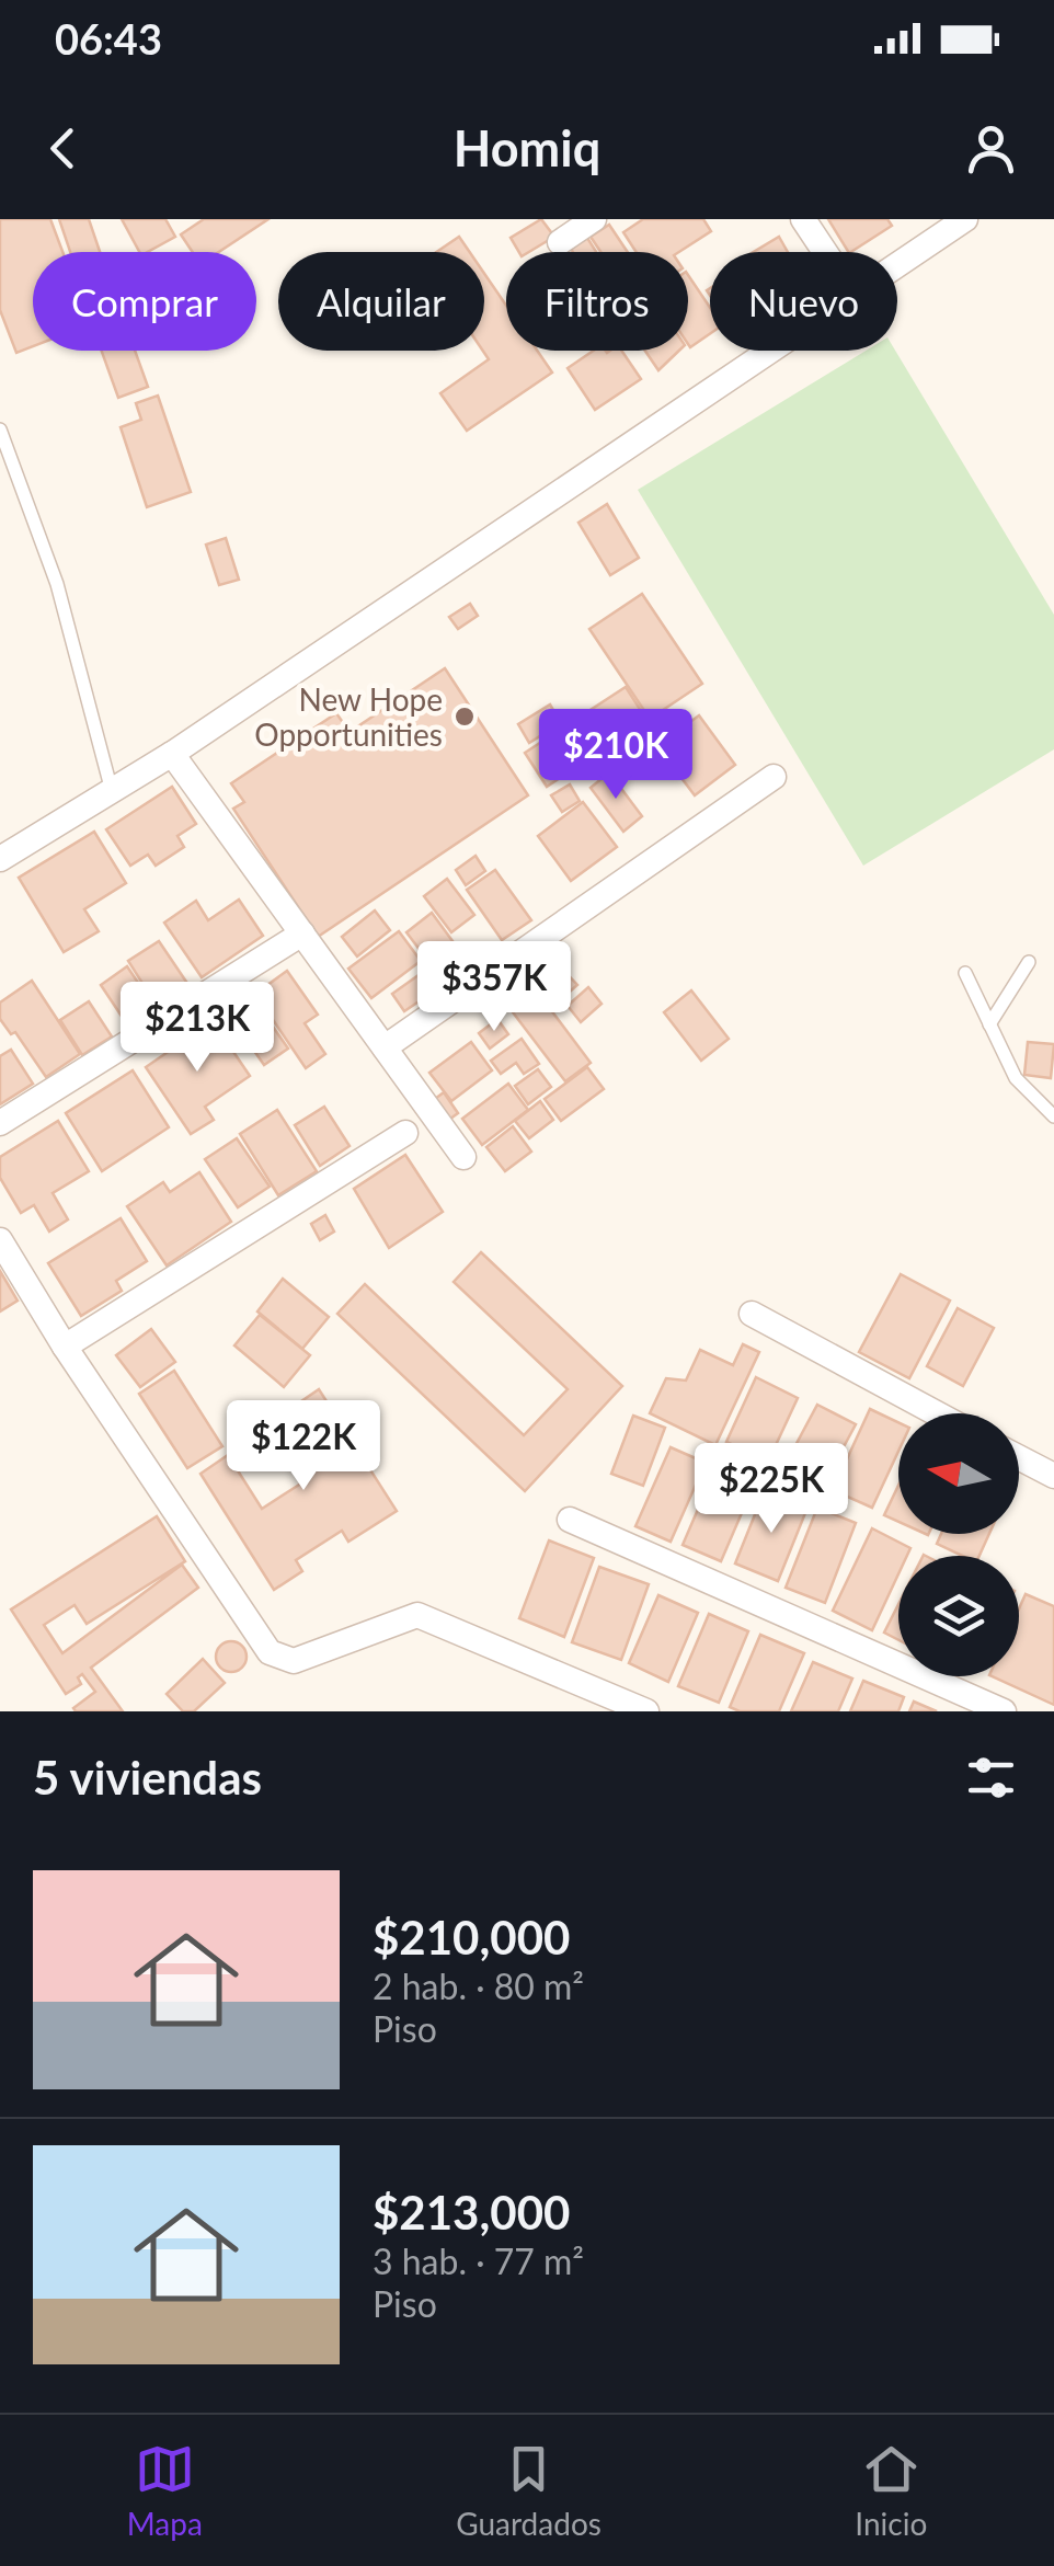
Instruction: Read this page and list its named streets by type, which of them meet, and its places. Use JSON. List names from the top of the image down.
{
  "places": ["New Hope Opportunities"],
  "north": "left",
  "page": {
    "status": "06:43",
    "header": "Homiq",
    "chip": [
      "Comprar",
      "Alquilar",
      "Filtros",
      "Nuevo"
    ],
    "price": [
      "$210K",
      "$357K",
      "$213K",
      "$122K",
      "$225K"
    ],
    "heading": "5 viviendas",
    "list": [
      {
        "name": "$210,000",
        "note": "2 hab. · 80 m² · Piso"
      },
      {
        "name": "$213,000",
        "note": "3 hab. · 77 m² · Piso"
      }
    ],
    "tabs": ["Mapa", "Guardados", "Inicio"]
  }
}
